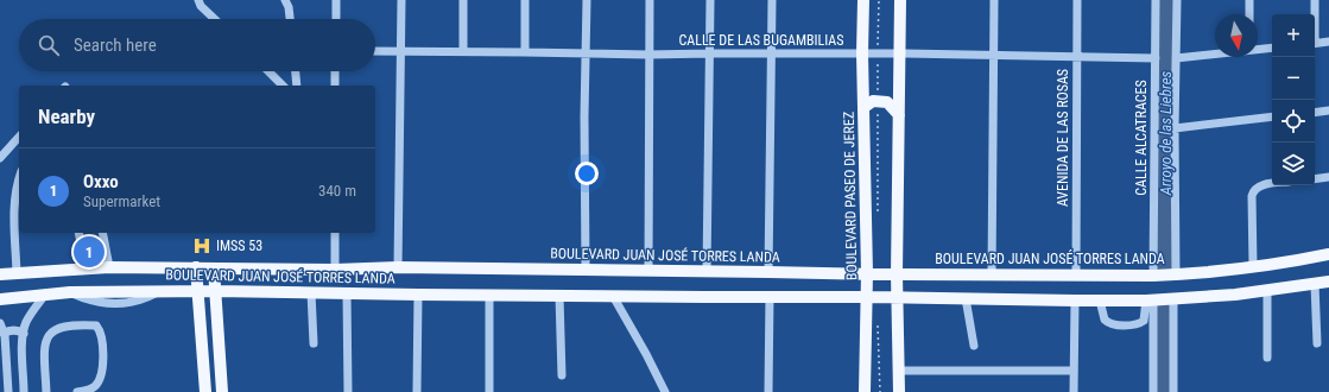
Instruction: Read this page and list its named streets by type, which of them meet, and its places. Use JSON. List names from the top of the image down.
{
  "streets": {
    "main road": ["BOULEVARD PASEO DE JEREZ", "BOULEVARD JUAN JOSÉ TORRES LANDA"],
    "street": ["CALLE DE LAS BUGAMBILIAS", "AVENIDA DE LAS ROSAS", "CALLE ALCATRACES"]
  },
  "crossings": [
    ["CALLE DE LAS BUGAMBILIAS", "AVENIDA DE LAS ROSAS"],
    ["CALLE DE LAS BUGAMBILIAS", "CALLE ALCATRACES"],
    ["CALLE DE LAS BUGAMBILIAS", "BOULEVARD PASEO DE JEREZ"],
    ["AVENIDA DE LAS ROSAS", "BOULEVARD JUAN JOSÉ TORRES LANDA"],
    ["CALLE ALCATRACES", "BOULEVARD JUAN JOSÉ TORRES LANDA"],
    ["BOULEVARD PASEO DE JEREZ", "BOULEVARD JUAN JOSÉ TORRES LANDA"]
  ],
  "water": ["Arroyo de las Liebres"],
  "places": {
    "hospital": ["IMSS 53"]
  },
  "north": "bottom",
  "page": {
    "map_buttons": ["+", "−"],
    "search": "Search here",
    "heading": "Nearby",
    "list": [
      {
        "mark": "1",
        "name": "Oxxo",
        "note": "Supermarket",
        "value": "340 m"
      }
    ],
    "pins": "1"
  }
}
